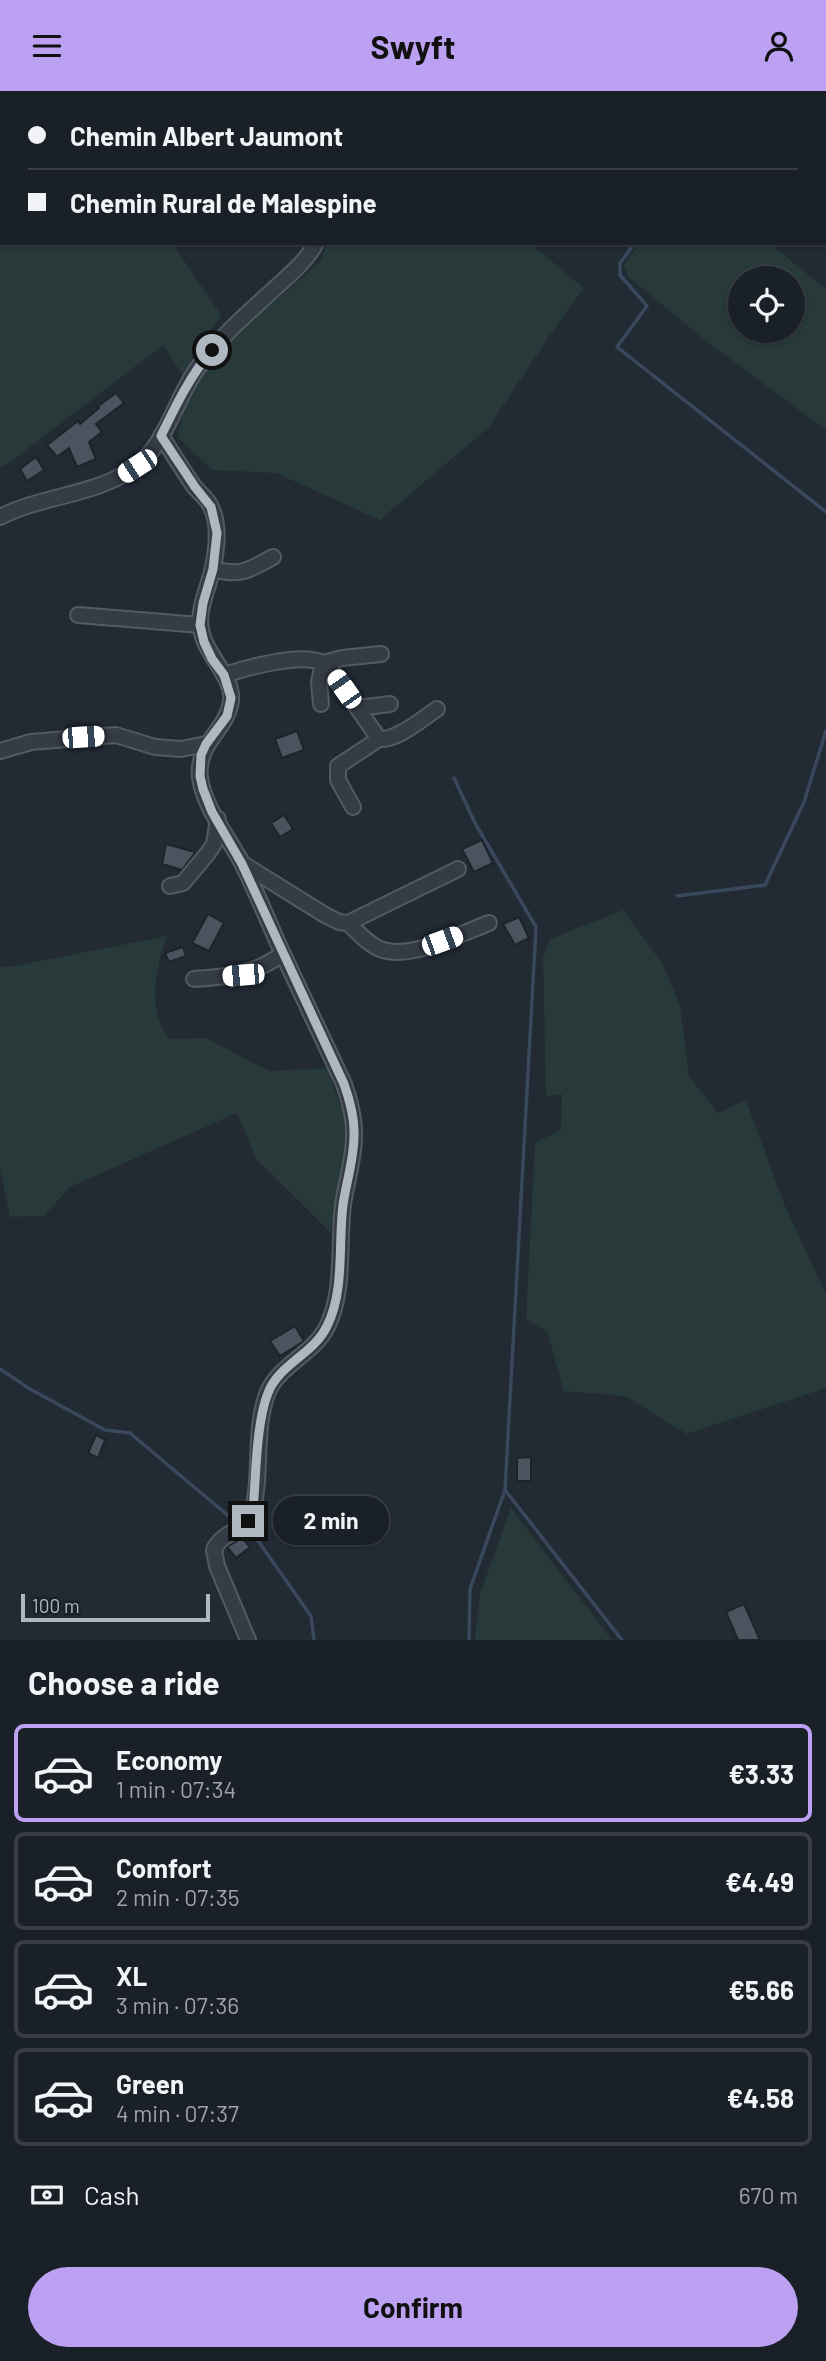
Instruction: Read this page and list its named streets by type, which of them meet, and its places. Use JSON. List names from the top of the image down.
{
  "scale_bar": "100 m",
  "page": {
    "header": "Swyft",
    "banner": ["Chemin Albert Jaumont", "Chemin Rural de Malespine"],
    "bubble": "2 min",
    "scale": "100 m",
    "heading": "Choose a ride",
    "list": [
      {
        "name": "Economy",
        "note": "1 min · 07:34",
        "value": "€3.33"
      },
      {
        "name": "Comfort",
        "note": "2 min · 07:35",
        "value": "€4.49"
      },
      {
        "name": "XL",
        "note": "3 min · 07:36",
        "value": "€5.66"
      },
      {
        "name": "Green",
        "note": "4 min · 07:37",
        "value": "€4.58"
      }
    ],
    "pay": ["Cash", "670 m"],
    "buttons": "Confirm"
  }
}
